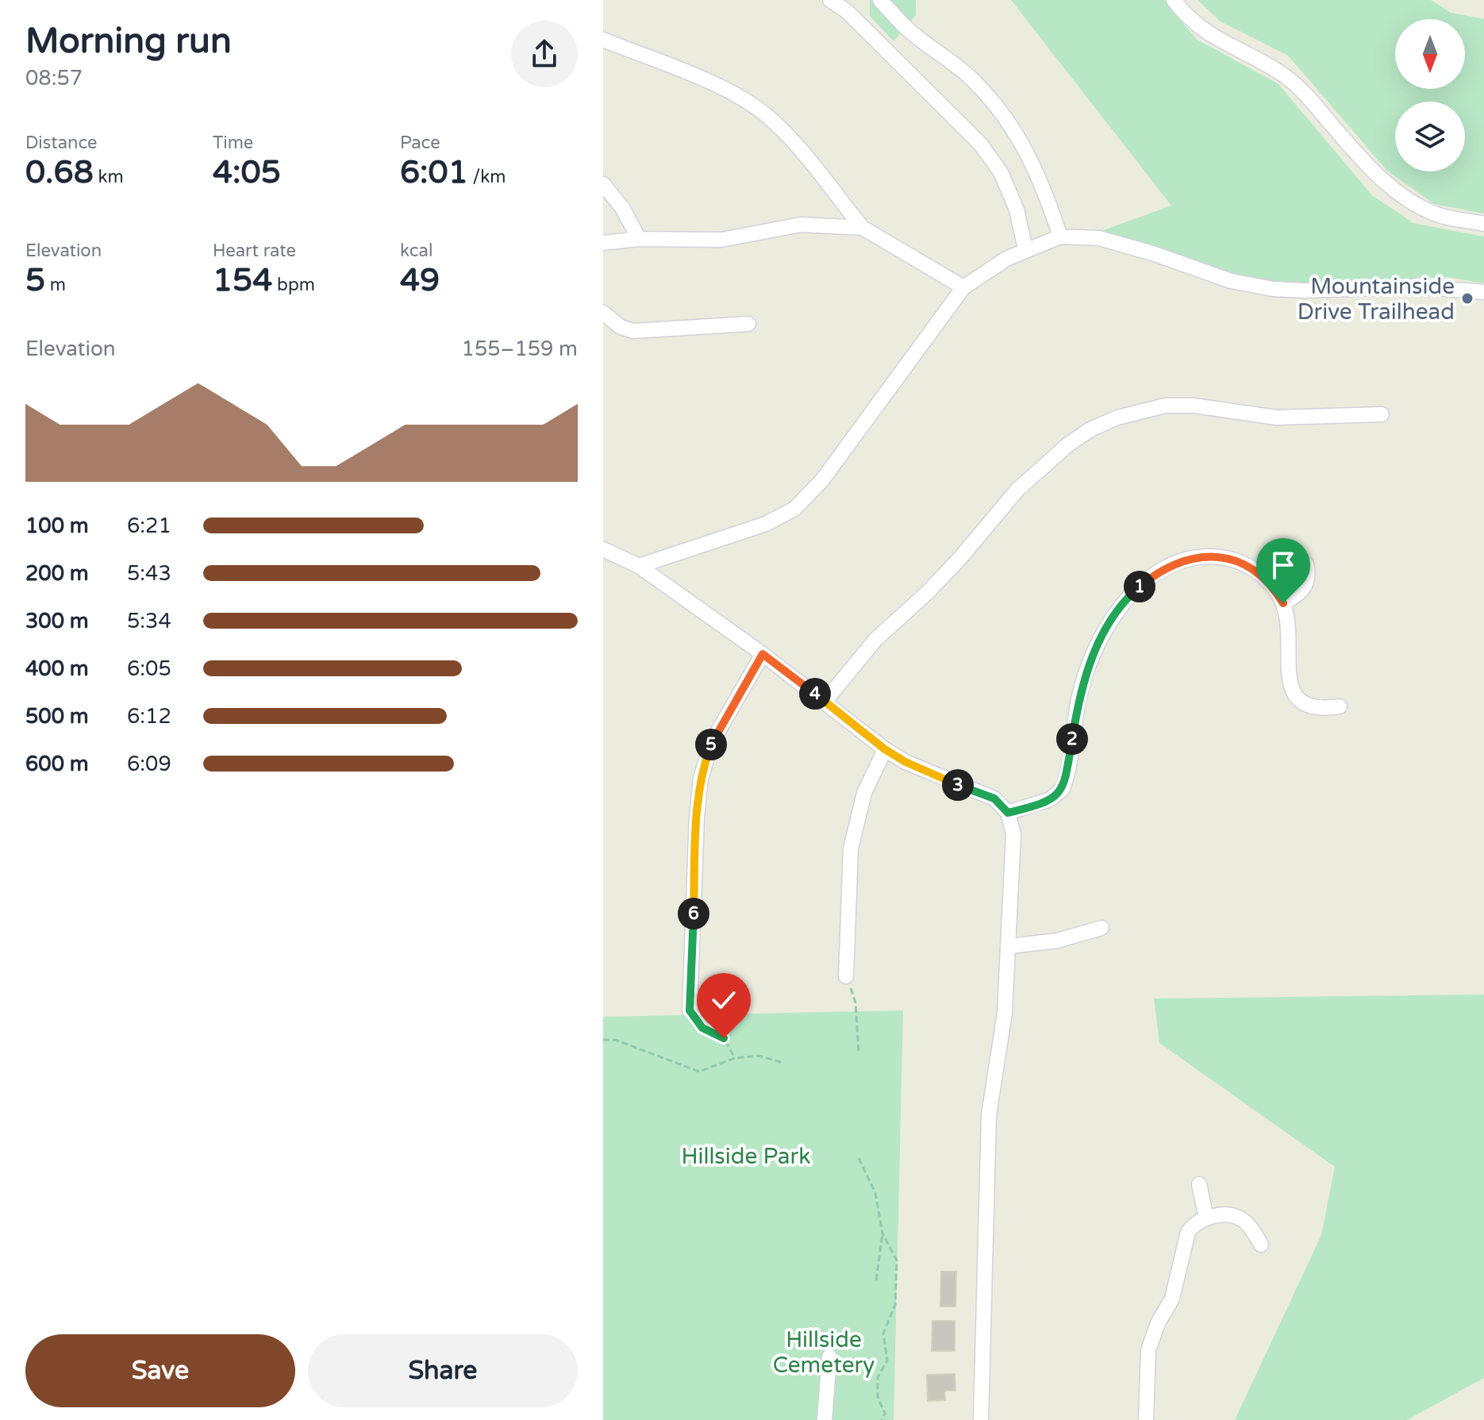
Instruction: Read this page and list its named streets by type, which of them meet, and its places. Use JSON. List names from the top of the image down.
{
  "parks": ["Hillside Park", "Hillside Cemetery"],
  "places": ["Mountainside Drive Trailhead"],
  "north": "bottom",
  "page": {
    "heading": ["Morning run", "08:57"],
    "stats": [
      ["Distance", "0.68 km"],
      ["Time", "4:05"],
      ["Pace", "6:01 /km"],
      ["Elevation", "5 m"],
      ["Heart rate", "154 bpm"],
      ["kcal", "49"]
    ],
    "chart": ["Elevation", "155–159 m"],
    "list": [
      {
        "name": "100 m",
        "note": "6:21"
      },
      {
        "name": "200 m",
        "note": "5:43"
      },
      {
        "name": "300 m",
        "note": "5:34"
      },
      {
        "name": "400 m",
        "note": "6:05"
      },
      {
        "name": "500 m",
        "note": "6:12"
      },
      {
        "name": "600 m",
        "note": "6:09"
      }
    ],
    "pins": [
      "1",
      "4",
      "2",
      "5",
      "3",
      "6"
    ],
    "buttons": ["Save", "Share"]
  }
}
